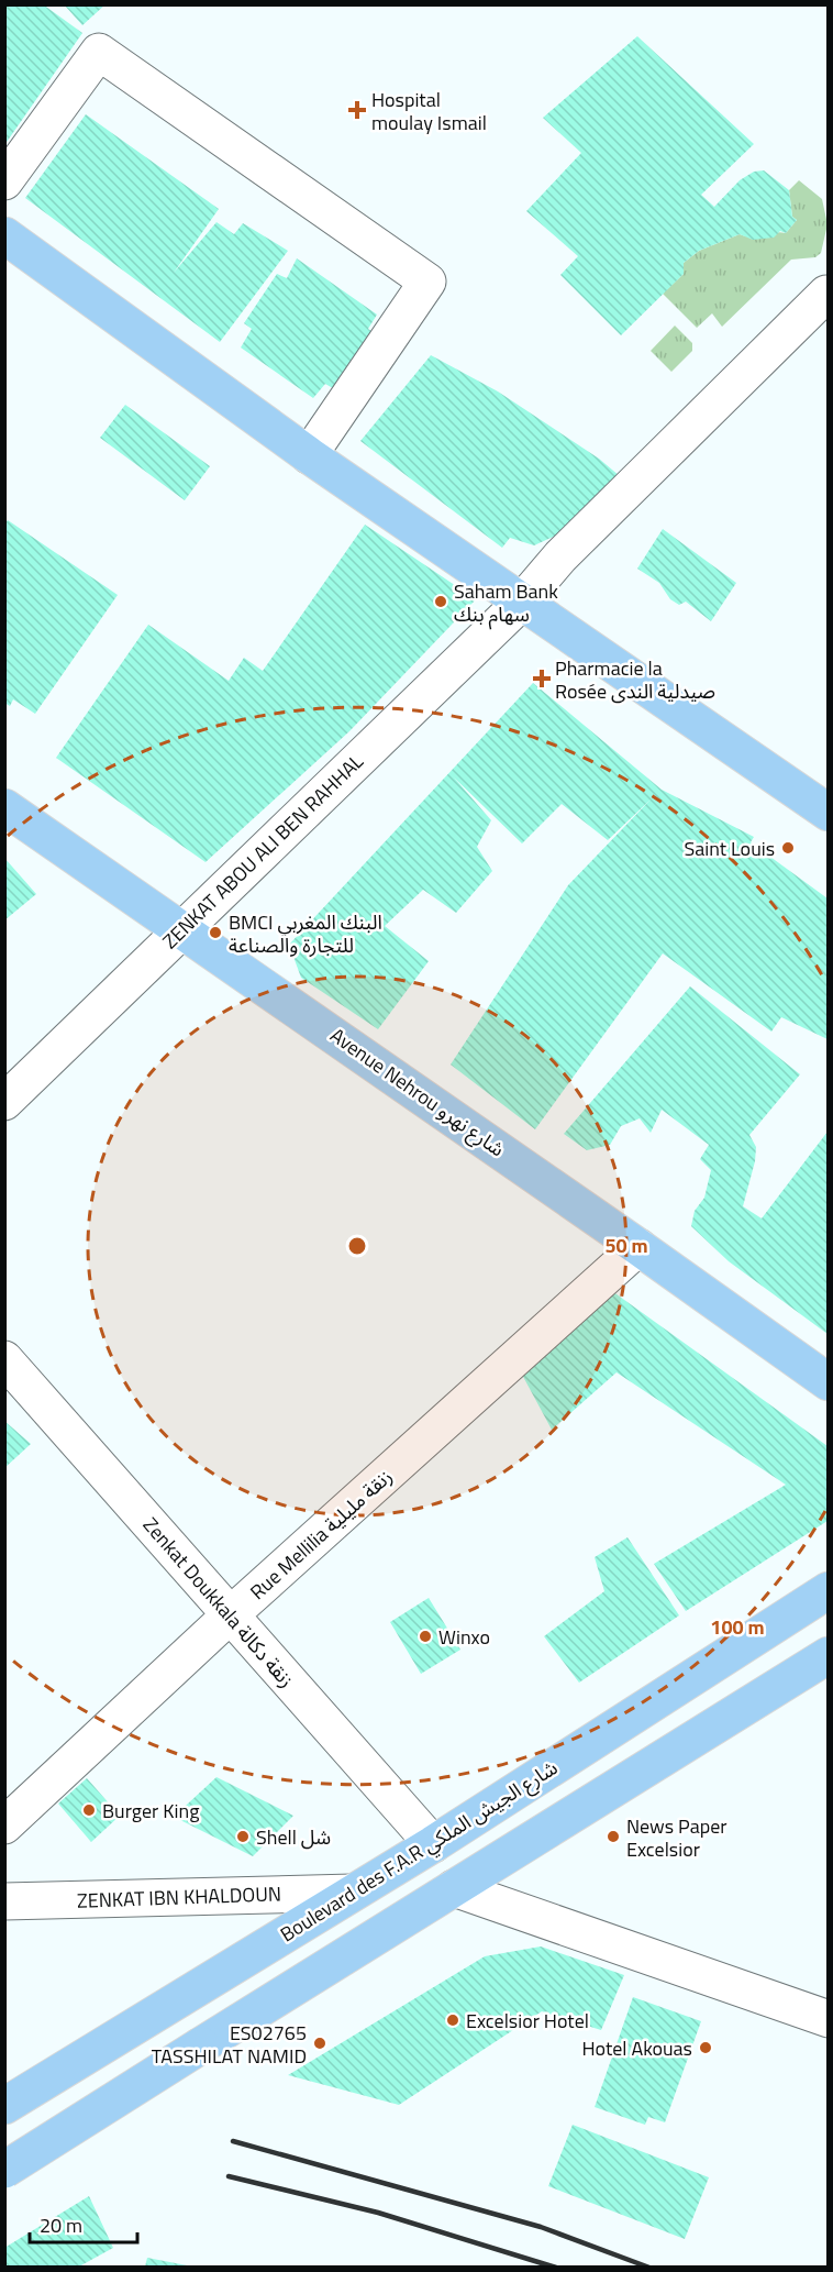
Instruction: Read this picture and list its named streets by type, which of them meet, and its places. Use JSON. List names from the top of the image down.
{
  "streets": {
    "main road": ["Avenue Nehrou شارع نهرو", "Boulevard des F.A.R شارع الجيش الملكي"],
    "street": [
      "ZENKAT ABOU ALI BEN RAHHAL",
      "Rue Mellilia زنقة مليلية",
      "Zenkat Doukkala زنقة دكالة",
      "ZENKAT IBN KHALDOUN"
    ]
  },
  "crossings": [
    ["ZENKAT ABOU ALI BEN RAHHAL", "Avenue Nehrou شارع نهرو"],
    ["Avenue Nehrou شارع نهرو", "Rue Mellilia زنقة مليلية"],
    ["Rue Mellilia زنقة مليلية", "Zenkat Doukkala زنقة دكالة"],
    ["Zenkat Doukkala زنقة دكالة", "Boulevard des F.A.R شارع الجيش الملكي"],
    ["Boulevard des F.A.R شارع الجيش الملكي", "ZENKAT IBN KHALDOUN"]
  ],
  "places": {
    "health": ["Hospital moulay Ismail", "Pharmacie la Rosée صيدلية الندى"],
    "other": [
      "Saham Bank سهام بنك",
      "Saint Louis",
      "BMCI البنك المغربي للتجارة والصناعة",
      "Winxo",
      "Burger King",
      "Shell شل",
      "News Paper Excelsior",
      "Excelsior Hotel",
      "ES02765 TASSHILAT NAMID",
      "Hotel Akouas"
    ]
  },
  "scale_bar": "20 m",
  "rings": ["50 m", "100 m"]
}
